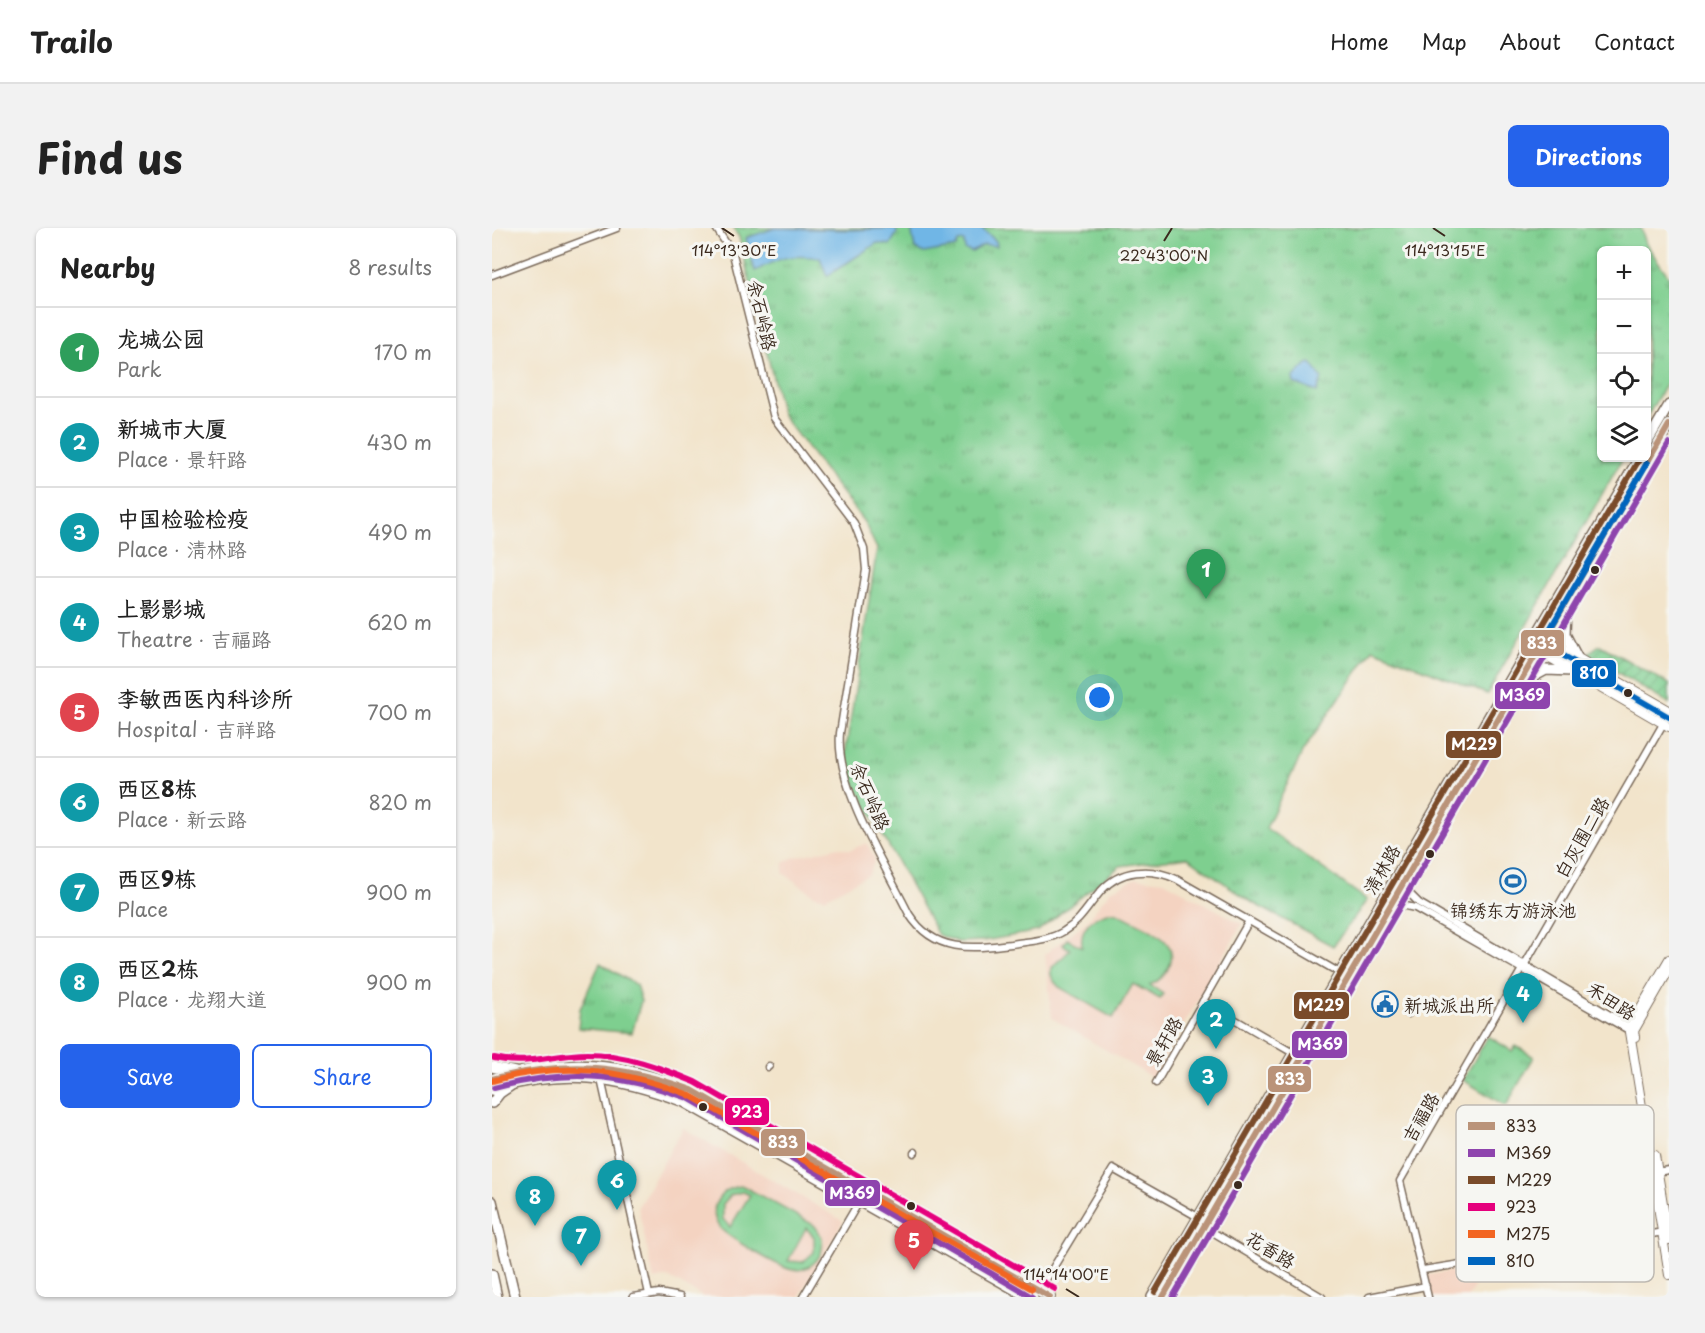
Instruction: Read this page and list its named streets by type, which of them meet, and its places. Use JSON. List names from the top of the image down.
{
  "streets": {
    "main road": ["清林路"],
    "street": [
      "余石岭路",
      "白灰围二路",
      "禾田路",
      "景轩路",
      "吉福路",
      "花香路"
    ]
  },
  "crossings": [
    ["余石岭路", "清林路"],
    ["余石岭路", "景轩路"],
    ["白灰围二路", "禾田路"],
    ["白灰围二路", "吉福路"],
    ["清林路", "禾田路"],
    ["清林路", "花香路"],
    ["禾田路", "吉福路"]
  ],
  "places": {
    "sports": ["锦绣东方游泳池"],
    "public building": ["新城派出所"]
  },
  "lines": [
    "transit line 833",
    "transit line M369",
    "transit line M229",
    "transit line 810",
    "transit line 923",
    "transit line M275"
  ],
  "legend": [
    "833",
    "M369",
    "M229",
    "923",
    "M275",
    "810"
  ],
  "page": {
    "header": "Trailo",
    "nav": [
      "Home",
      "Map",
      "About",
      "Contact"
    ],
    "title": "Find us",
    "buttons": [
      "Directions",
      ["Save", "Share"]
    ],
    "heading": ["Nearby", "8 results"],
    "map_buttons": ["+", "−"],
    "list": [
      {
        "mark": "1",
        "name": "龙城公园",
        "note": "Park",
        "value": "170 m"
      },
      {
        "mark": "2",
        "name": "新城市大厦",
        "note": "Place · 景轩路",
        "value": "430 m"
      },
      {
        "mark": "3",
        "name": "中国检验检疫",
        "note": "Place · 清林路",
        "value": "490 m"
      },
      {
        "mark": "4",
        "name": "上影影城",
        "note": "Theatre · 吉福路",
        "value": "620 m"
      },
      {
        "mark": "5",
        "name": "李敏西医内科诊所",
        "note": "Hospital · 吉祥路",
        "value": "700 m"
      },
      {
        "mark": "6",
        "name": "西区8栋",
        "note": "Place · 新云路",
        "value": "820 m"
      },
      {
        "mark": "7",
        "name": "西区9栋",
        "note": "Place",
        "value": "900 m"
      },
      {
        "mark": "8",
        "name": "西区2栋",
        "note": "Place · 龙翔大道",
        "value": "900 m"
      }
    ],
    "pins": [
      "1",
      "4",
      "2",
      "3",
      "6",
      "8",
      "7",
      "5"
    ]
  },
  "coordinates": [
    "114°13'30\"E",
    "114°13'15\"E",
    "22°43'00\"N",
    "114°14'00\"E"
  ]
}
